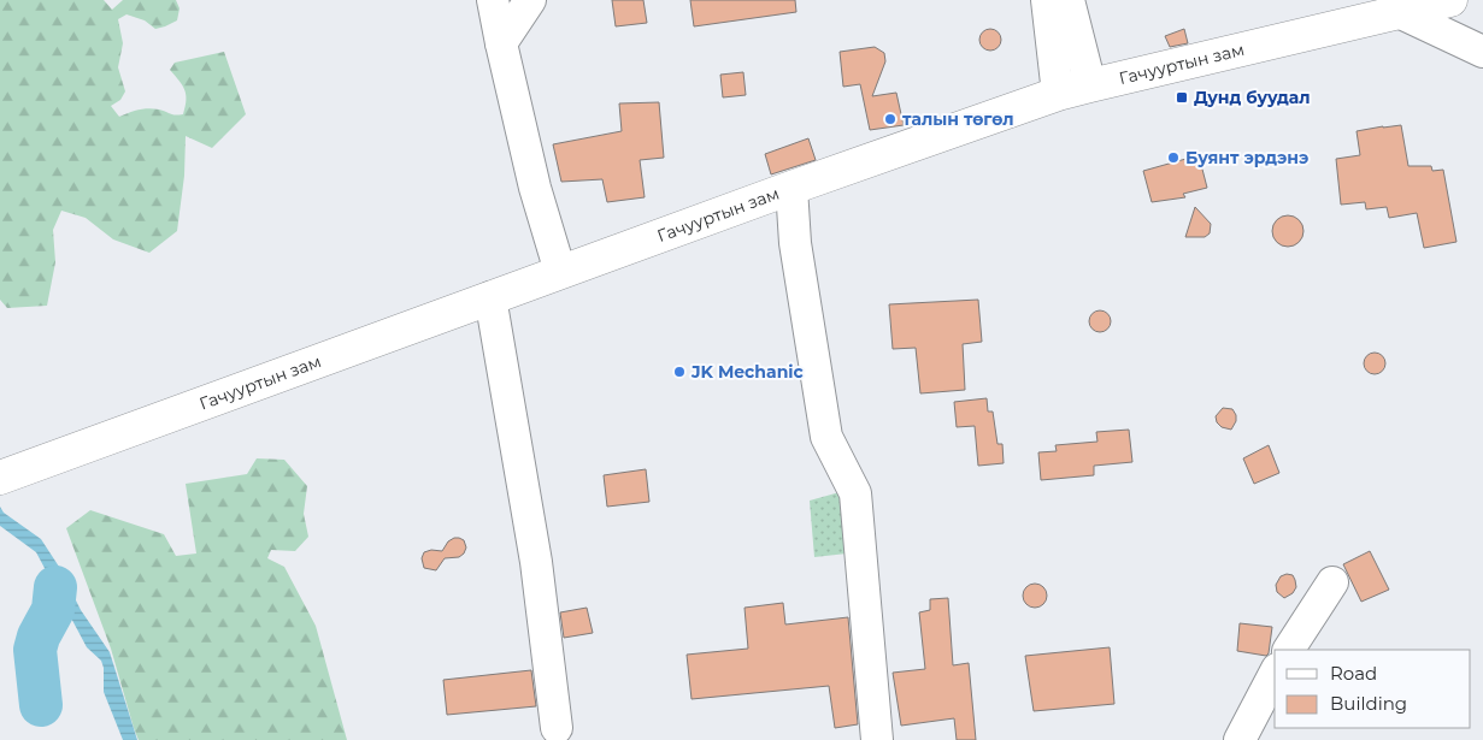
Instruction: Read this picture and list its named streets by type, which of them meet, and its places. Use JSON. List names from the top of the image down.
{
  "streets": {
    "main road": ["Гачууртын зам"]
  },
  "places": {
    "transit": ["Дунд буудал"],
    "other": ["талын төгөл", "Буянт эрдэнэ", "JK Mechanic"]
  },
  "legend": ["Road", "Building"]
}
